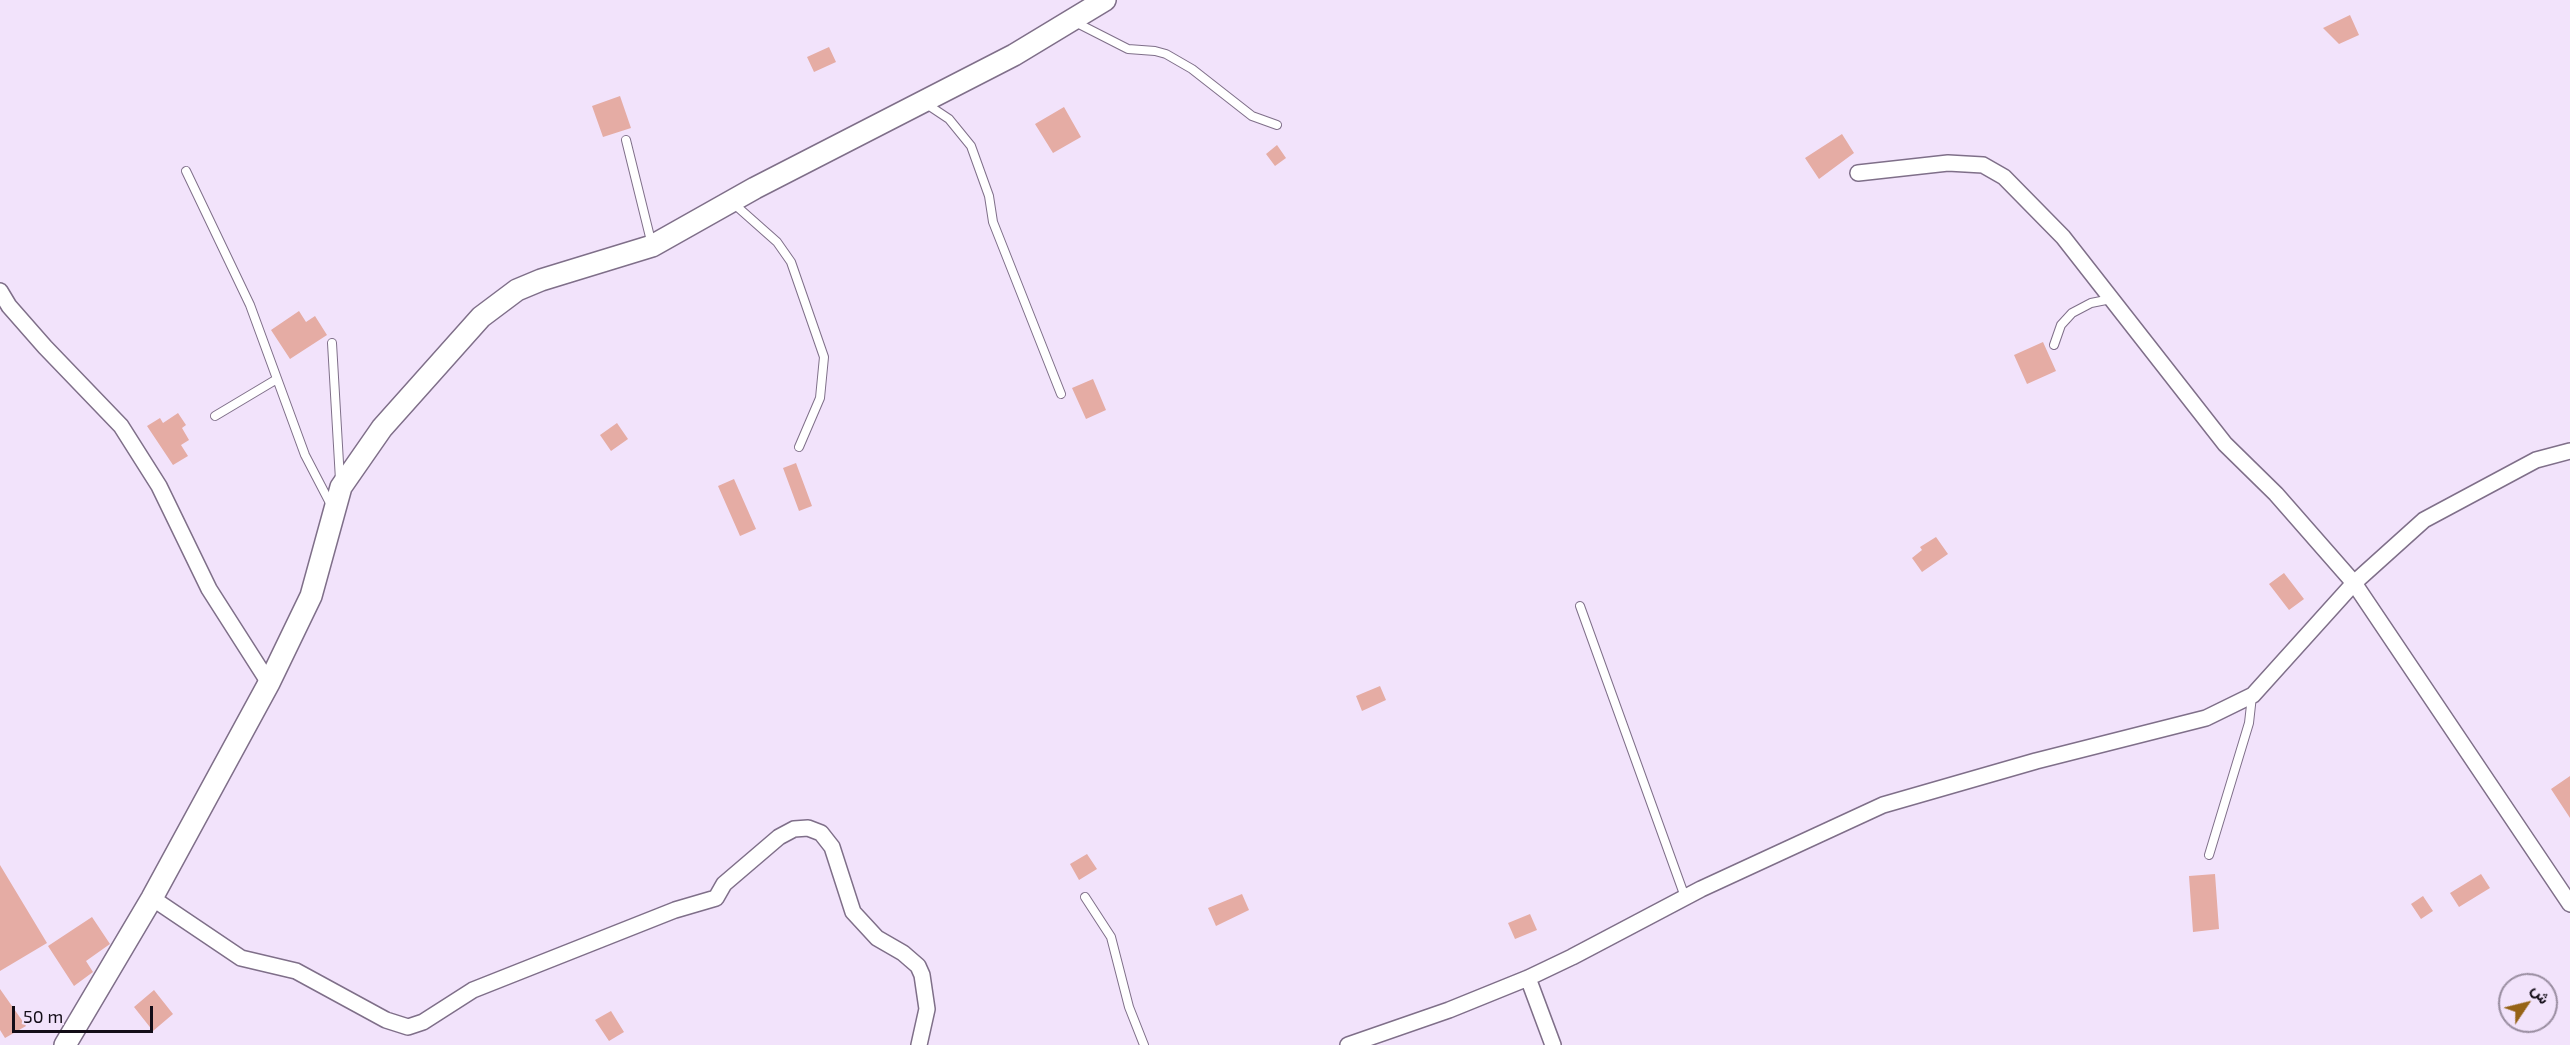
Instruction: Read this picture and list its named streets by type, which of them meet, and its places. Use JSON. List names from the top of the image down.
{
  "scale_bar": "50 m",
  "north": "top right"
}
